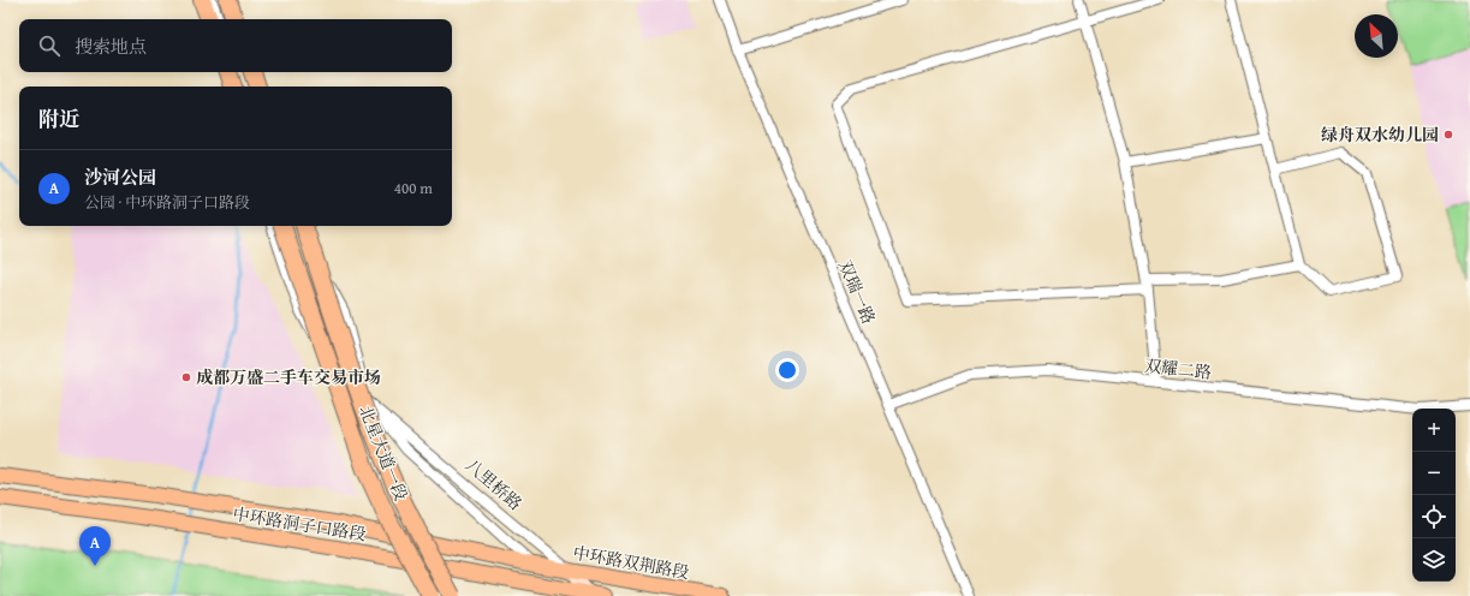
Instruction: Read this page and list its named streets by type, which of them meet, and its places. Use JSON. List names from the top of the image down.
{
  "streets": {
    "highway": ["北星大道一段"],
    "main road": ["八里桥路", "中环路洞子口路段", "中环路双荆路段"],
    "street": ["双瑞一路", "双耀二路"]
  },
  "crossings": [
    ["双瑞一路", "双耀二路"],
    ["八里桥路", "中环路洞子口路段"],
    ["八里桥路", "中环路双荆路段"],
    ["中环路洞子口路段", "中环路双荆路段"]
  ],
  "places": ["绿舟双水幼儿园", "成都万盛二手车交易市场"],
  "north": "top left",
  "page": {
    "search": "搜索地点",
    "heading": "附近",
    "list": [
      {
        "mark": "A",
        "name": "沙河公园",
        "note": "公园 · 中环路洞子口路段",
        "value": "400 m"
      }
    ],
    "map_buttons": ["+", "−"],
    "pins": "A"
  }
}
